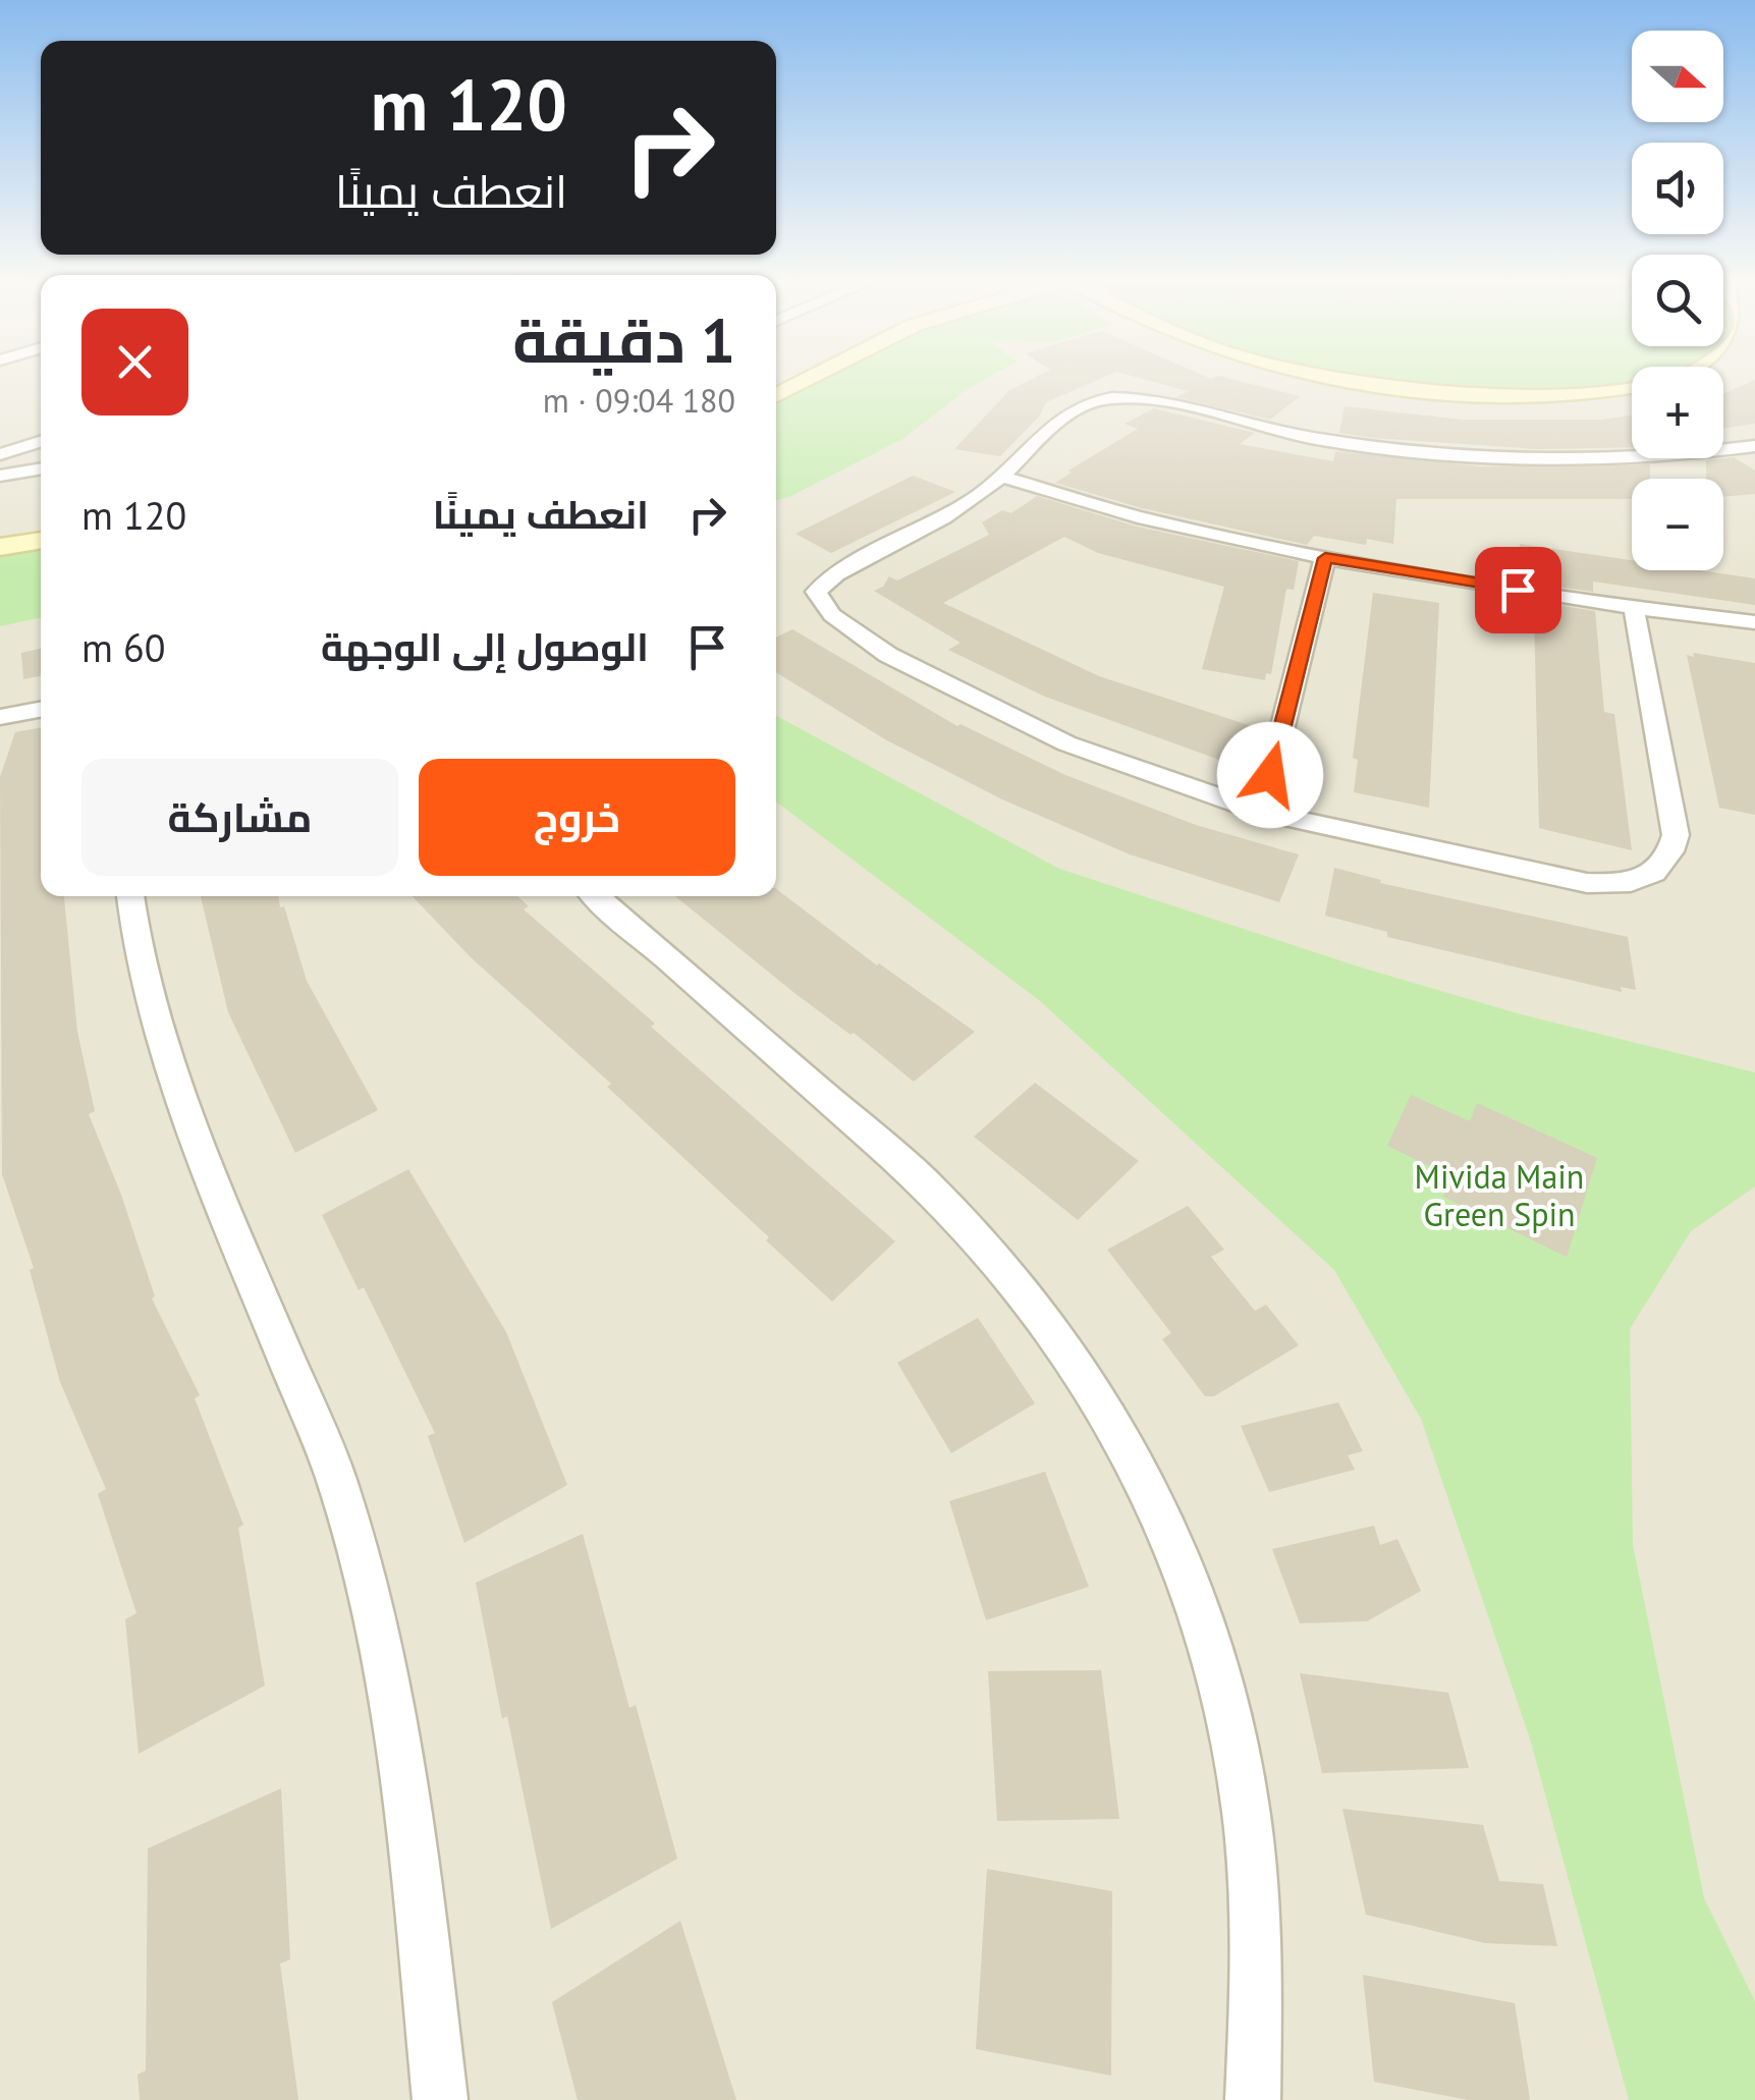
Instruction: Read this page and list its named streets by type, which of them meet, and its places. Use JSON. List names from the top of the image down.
{
  "parks": ["Mivida Main Green Spin"],
  "north": "right",
  "page": {
    "map_buttons": ["+", "−"],
    "turn": ["120 m", "انعطف يمينًا"],
    "heading": ["1 دقيقة", "180 m · 09:04"],
    "list": [
      {
        "name": "انعطف يمينًا",
        "value": "120 m"
      },
      {
        "name": "الوصول إلى الوجهة",
        "value": "60 m"
      }
    ],
    "buttons": ["خروج", "مشاركة"]
  }
}
